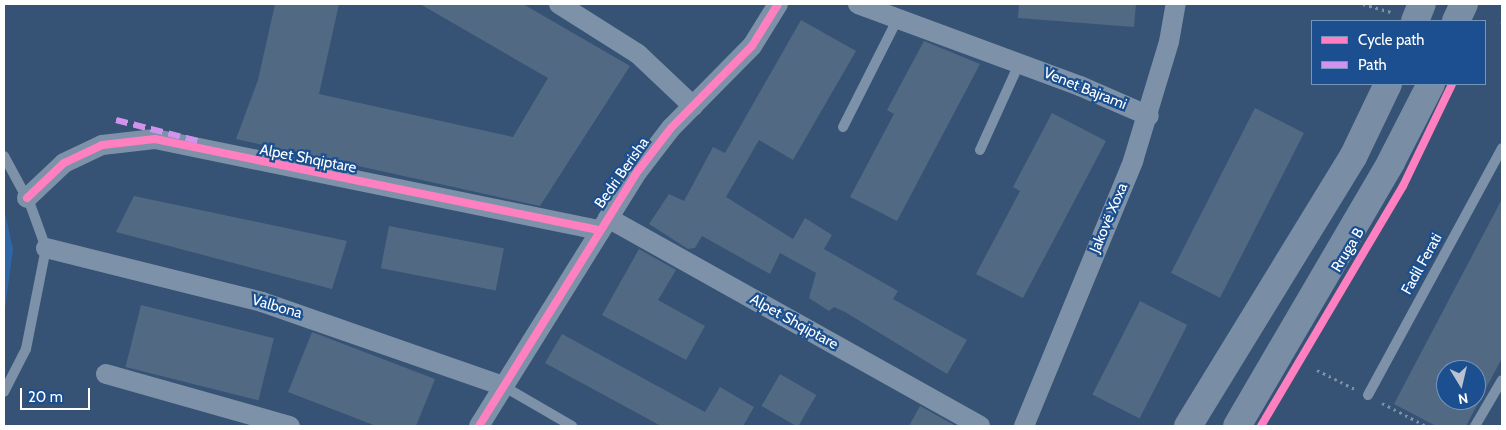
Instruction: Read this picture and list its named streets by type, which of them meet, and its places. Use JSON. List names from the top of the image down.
{
  "streets": {
    "main road": ["Rruga B"],
    "street": [
      "Venet Bajrami",
      "Alpet Shqiptare",
      "Bedri Berisha",
      "Jakovë Xoxa",
      "Valbona"
    ],
    "lane": ["Fadil Ferati"]
  },
  "crossings": [
    ["Venet Bajrami", "Jakovë Xoxa"],
    ["Alpet Shqiptare", "Bedri Berisha"],
    ["Bedri Berisha", "Valbona"]
  ],
  "legend": ["Cycle path", "Path"],
  "scale_bar": "20 m",
  "north": "bottom"
}
